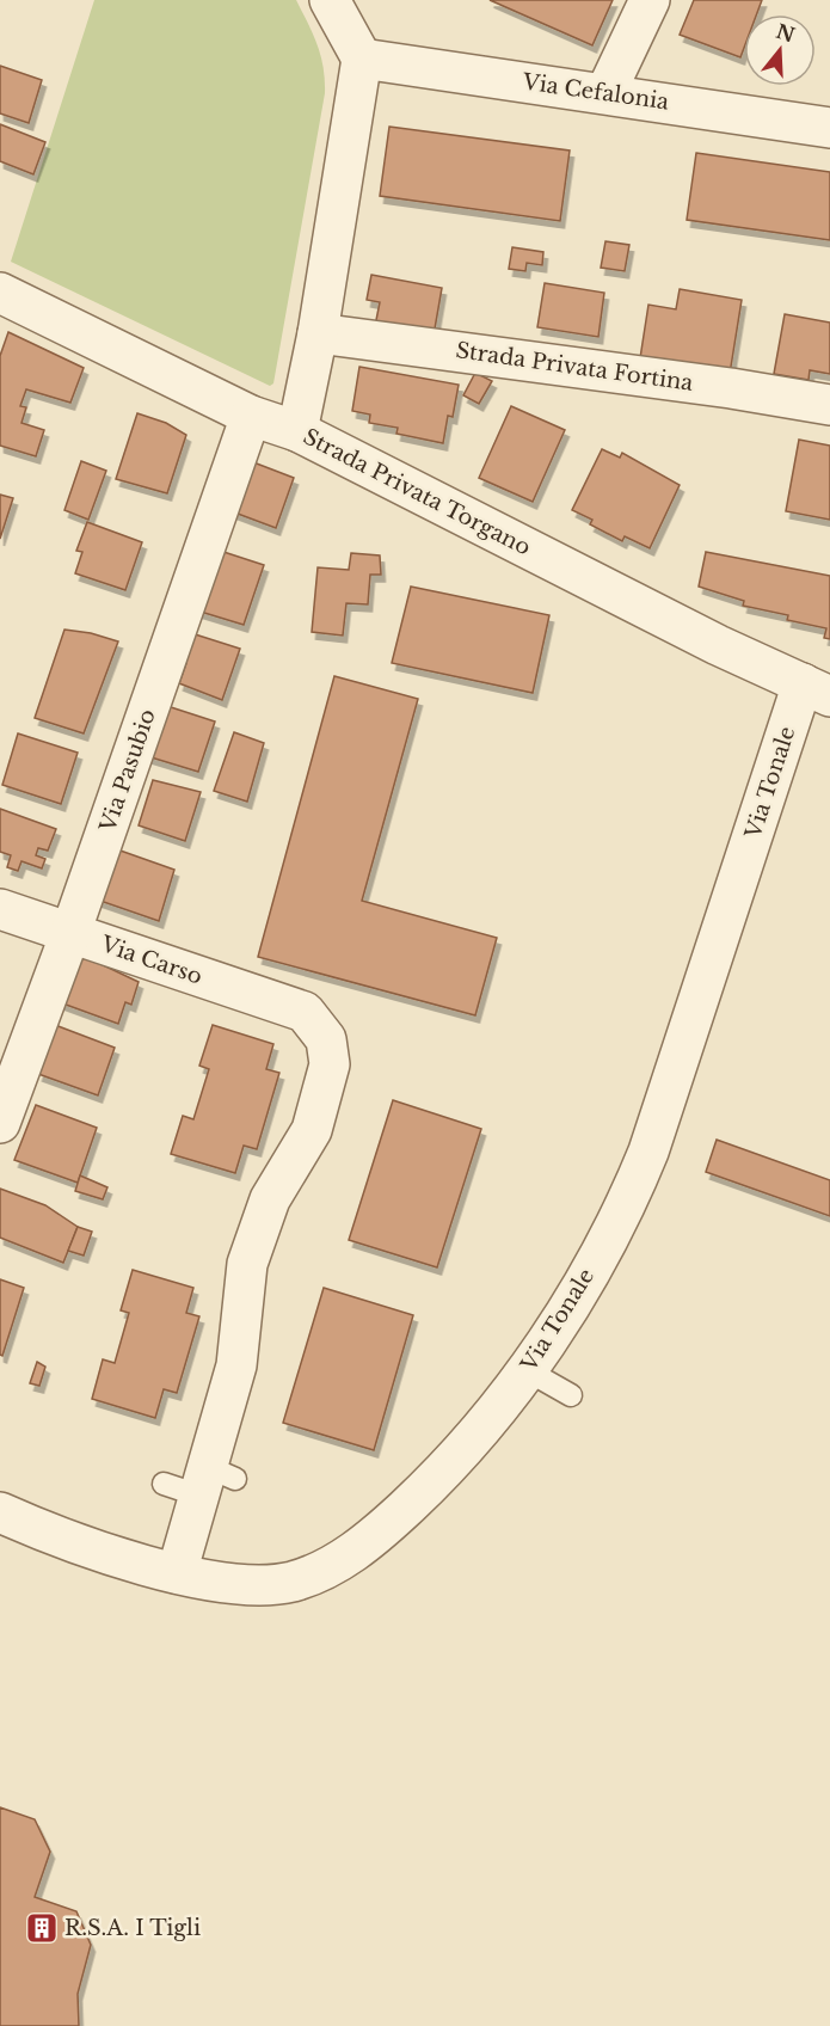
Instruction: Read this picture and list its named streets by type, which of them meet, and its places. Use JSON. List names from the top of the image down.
{
  "streets": {
    "street": [
      "Via Cefalonia",
      "Strada Privata Fortina",
      "Strada Privata Torgano",
      "Via Pasubio",
      "Via Tonale",
      "Via Carso"
    ]
  },
  "crossings": [
    ["Strada Privata Torgano", "Via Pasubio"],
    ["Strada Privata Torgano", "Via Tonale"],
    ["Via Pasubio", "Via Carso"],
    ["Via Tonale", "Via Carso"]
  ],
  "places": {
    "building": ["R.S.A. I Tigli"]
  },
  "north": "top"
}
